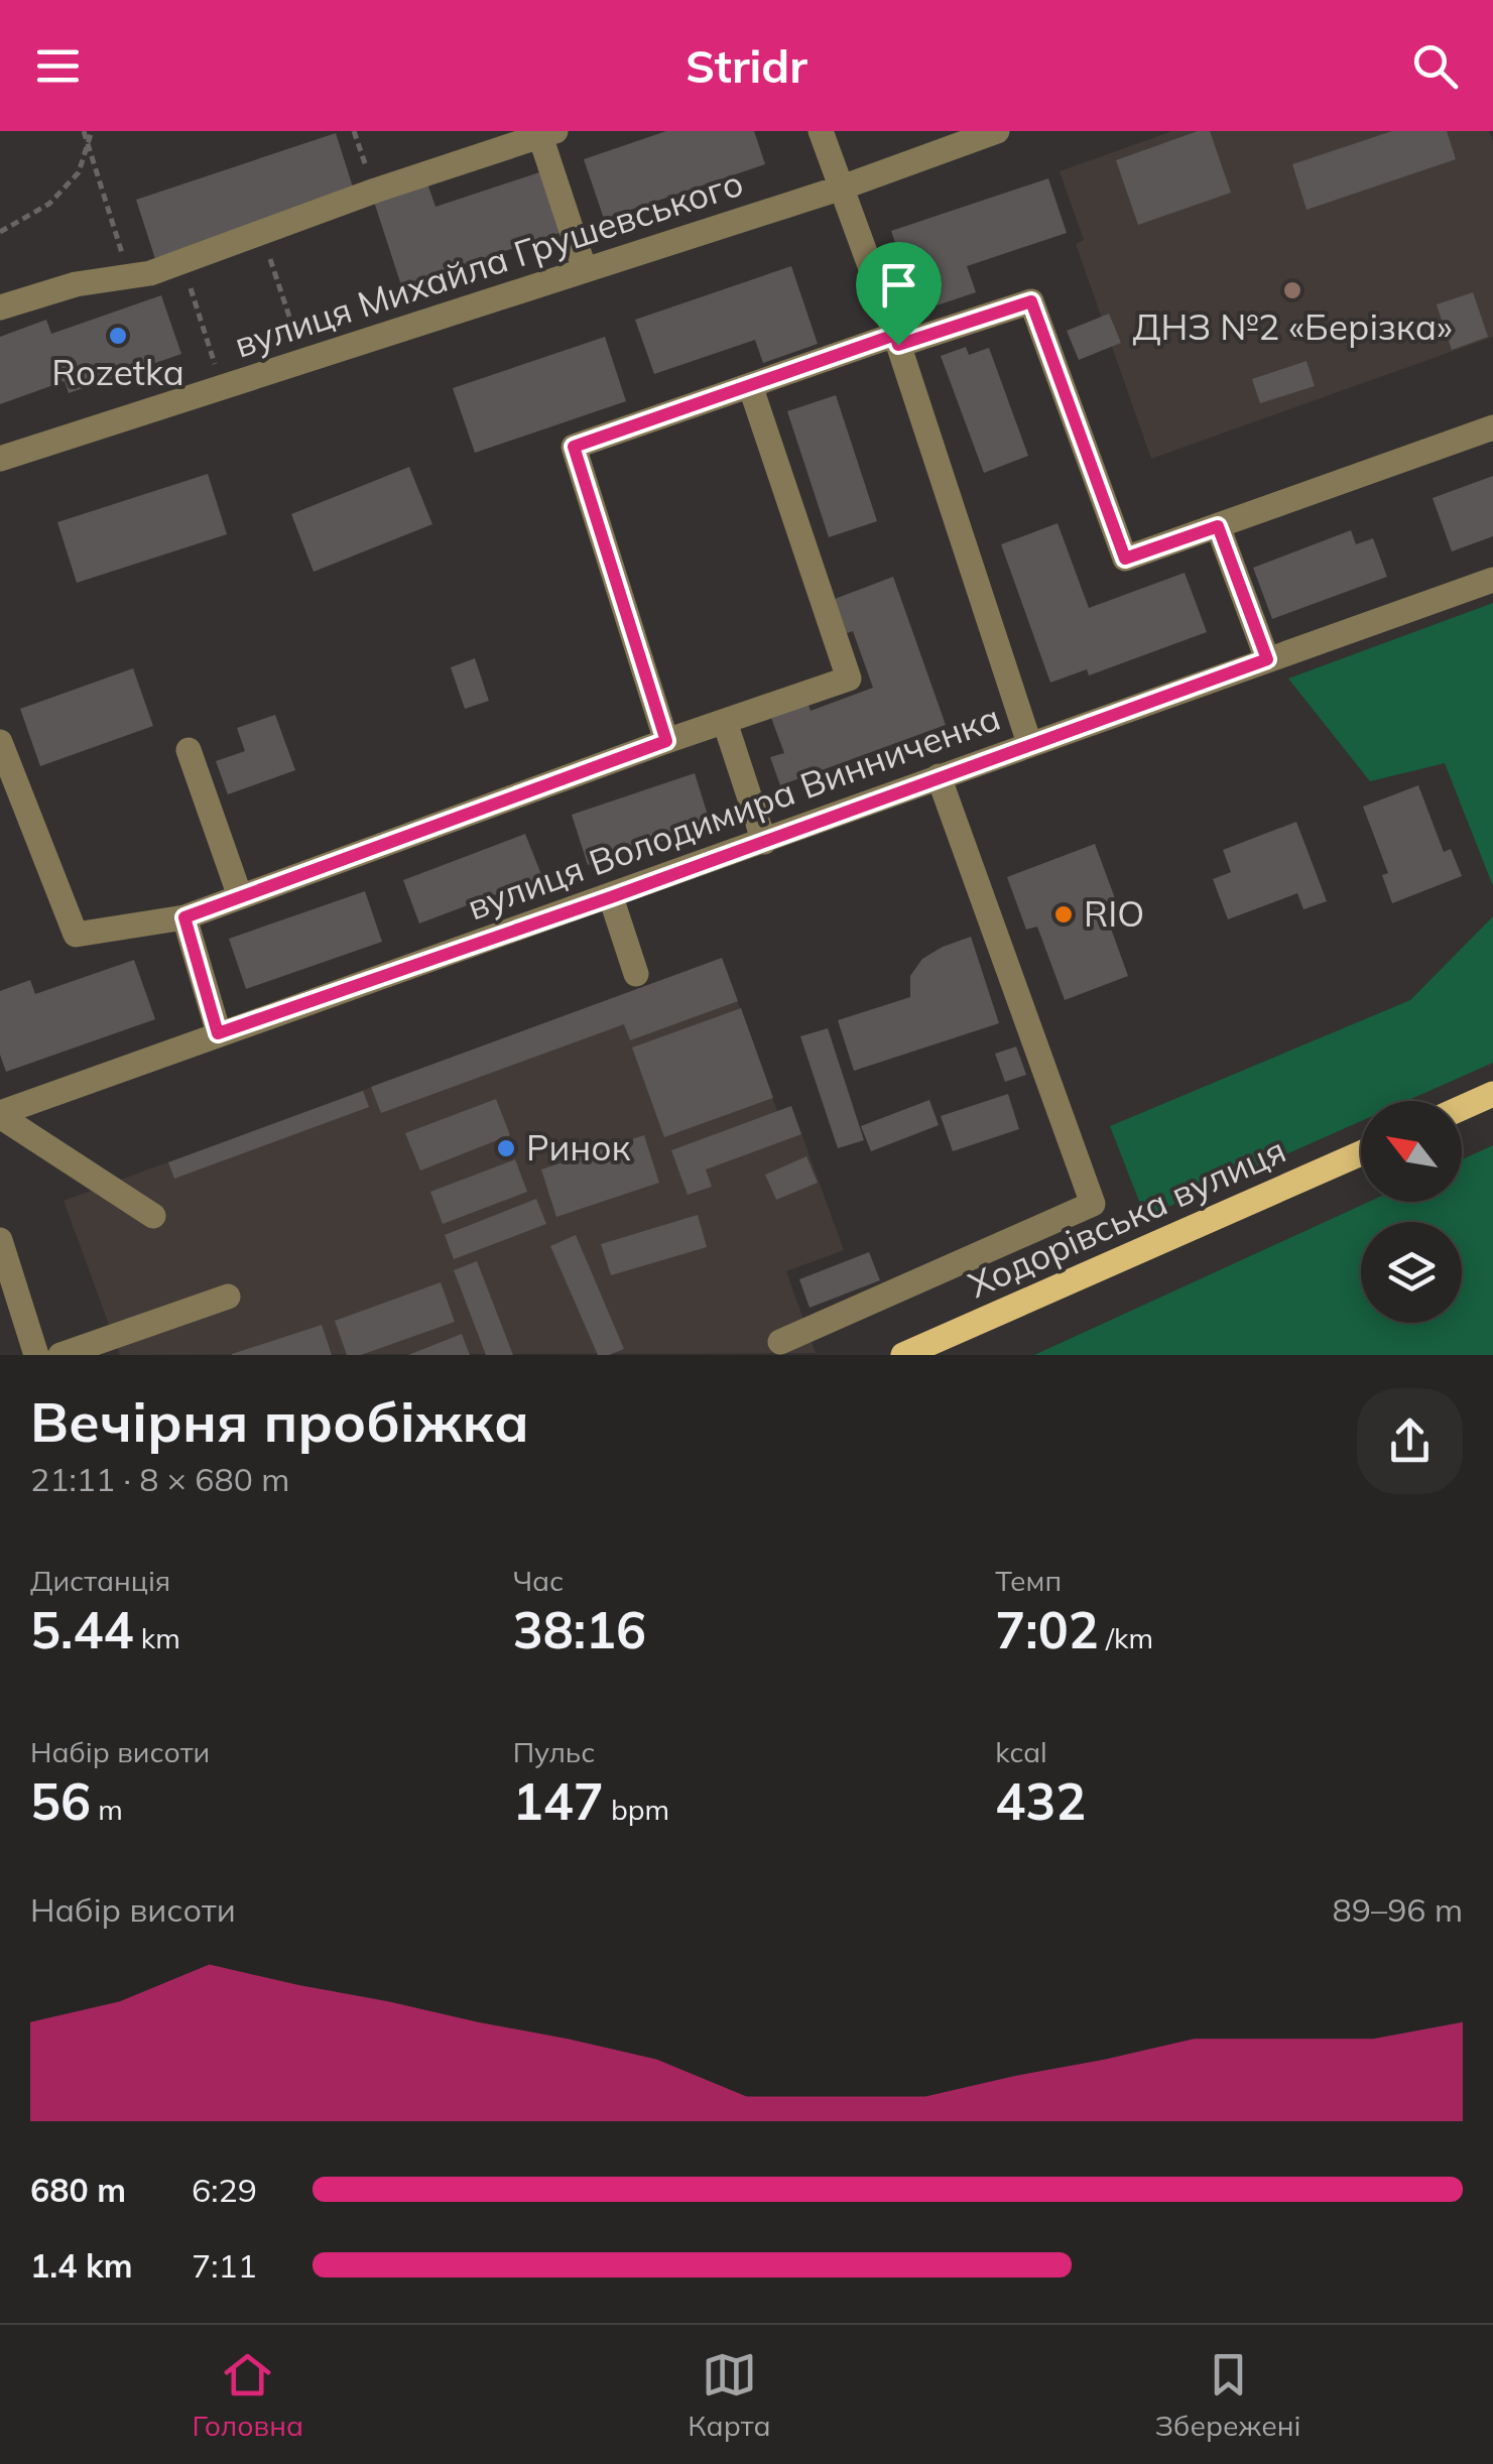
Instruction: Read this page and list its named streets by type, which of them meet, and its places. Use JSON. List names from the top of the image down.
{
  "streets": {
    "main road": ["Ходорівська вулиця"],
    "street": ["вулиця Михайла Грушевського", "вулиця Володимира Винниченка"]
  },
  "places": [
    "ДНЗ №2 «Берізка»",
    "Rozetka",
    "RIO",
    "Ринок"
  ],
  "north": "top left",
  "page": {
    "header": "Stridr",
    "heading": ["Вечірня пробіжка", "21:11 · 8 × 680 m"],
    "stats": [
      ["Дистанція", "5.44 km"],
      ["Час", "38:16"],
      ["Темп", "7:02 /km"],
      ["Набір висоти", "56 m"],
      ["Пульс", "147 bpm"],
      ["kcal", "432"]
    ],
    "chart": ["Набір висоти", "89–96 m"],
    "list": [
      {
        "name": "680 m",
        "note": "6:29"
      },
      {
        "name": "1.4 km",
        "note": "7:11"
      }
    ],
    "tabs": ["Головна", "Карта", "Збережені"]
  }
}
